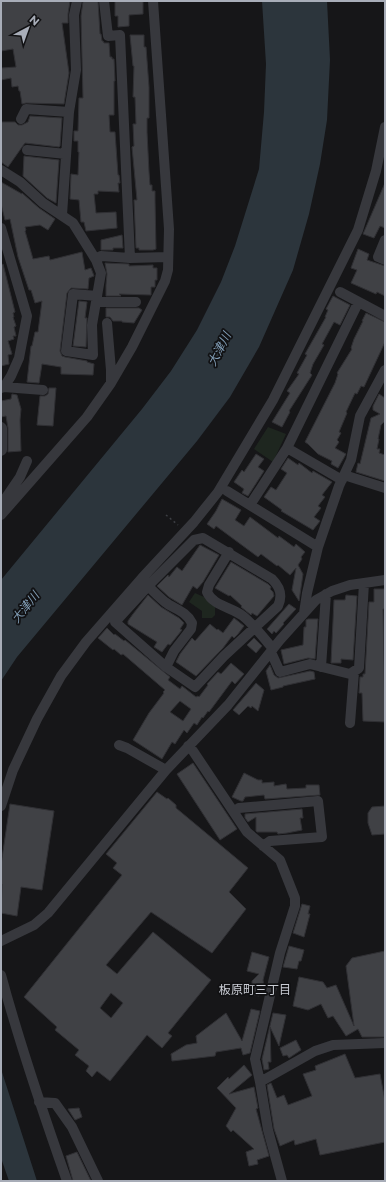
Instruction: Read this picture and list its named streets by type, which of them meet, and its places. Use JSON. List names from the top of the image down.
{
  "districts": ["板原町三丁目"],
  "water": ["大津川"],
  "north": "top right"
}
